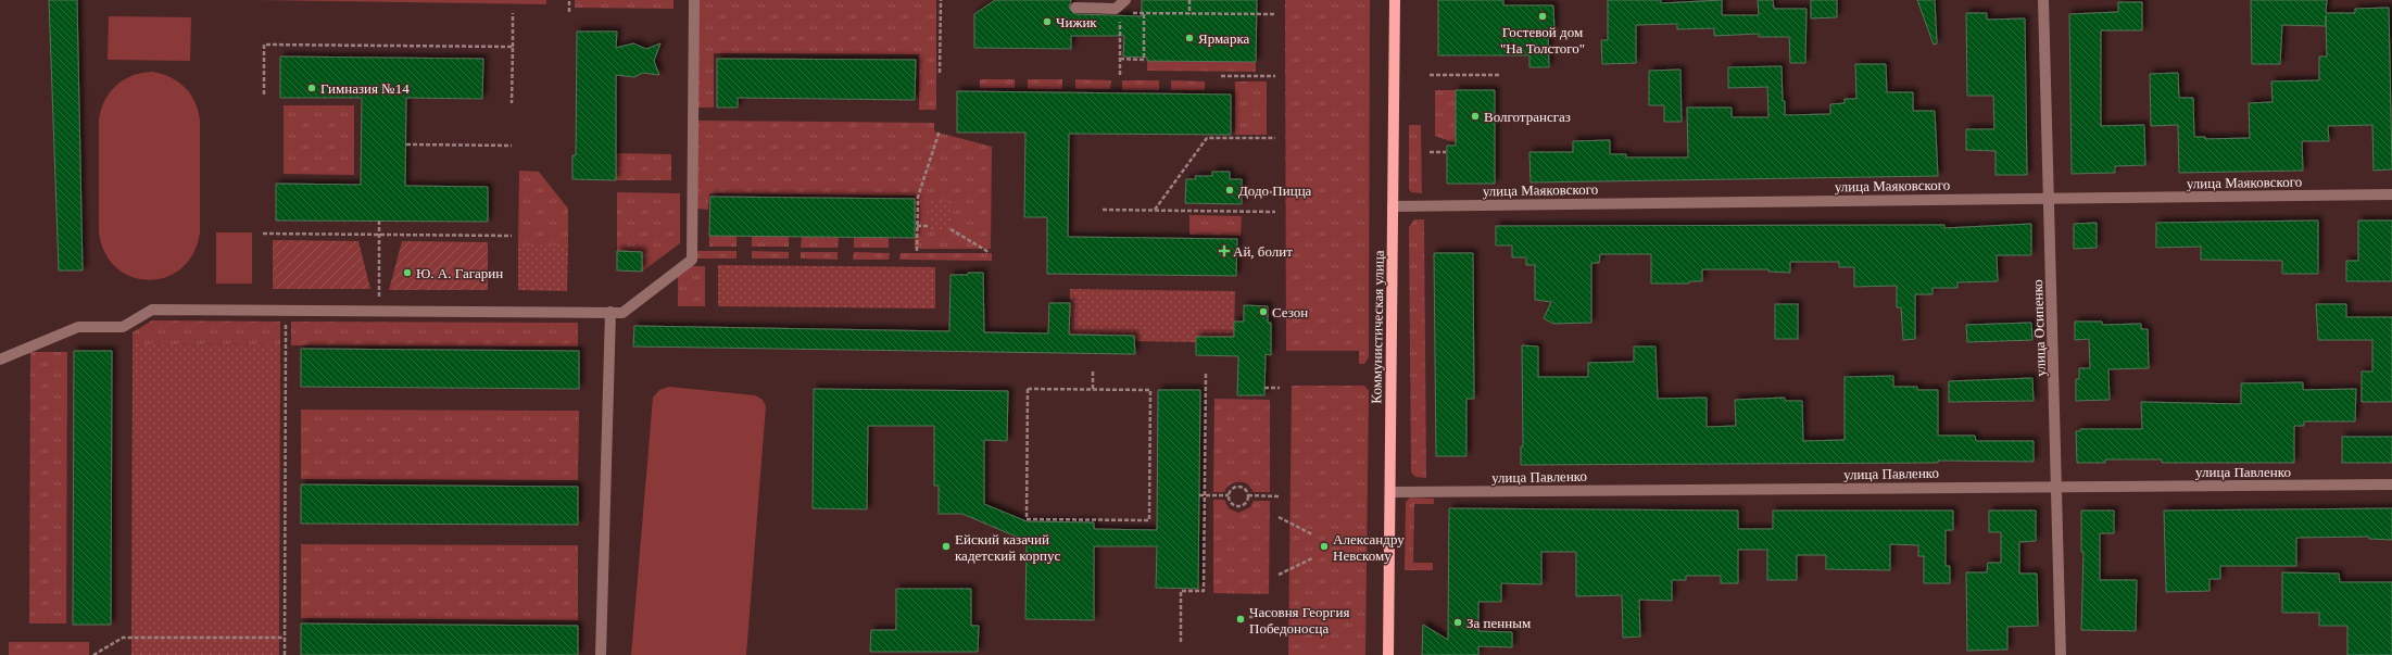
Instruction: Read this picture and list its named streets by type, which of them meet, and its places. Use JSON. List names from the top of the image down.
{
  "streets": {
    "main road": ["Коммунистическая улица"],
    "street": ["улица Маяковского", "улица Осипенко", "улица Павленко"]
  },
  "crossings": [
    ["улица Маяковского", "Коммунистическая улица"],
    ["улица Маяковского", "улица Осипенко"],
    ["Коммунистическая улица", "улица Павленко"],
    ["улица Осипенко", "улица Павленко"]
  ],
  "places": {
    "other": [
      "Гостевой дом \"На Толстого\"",
      "Чижик",
      "Ярмарка",
      "Гимназия №14",
      "Волготрансгаз",
      "Додо Пицца",
      "Ю. А. Гагарин",
      "Сезон",
      "Ейский казачий кадетский корпус",
      "Александру Невскому",
      "Часовня Георгия Победоносца",
      "За пенным"
    ],
    "health": ["Ай, болит"]
  }
}
